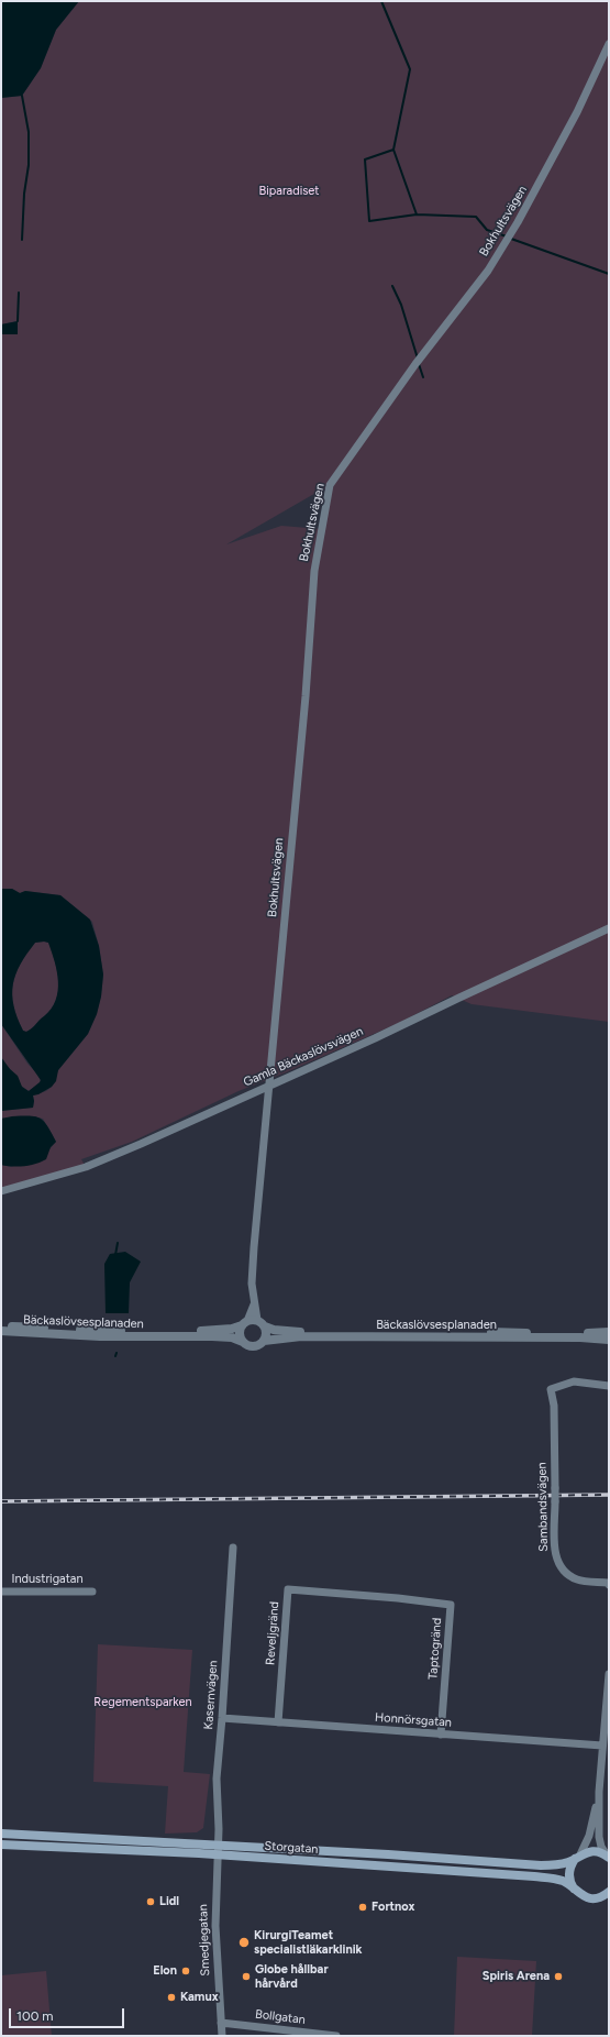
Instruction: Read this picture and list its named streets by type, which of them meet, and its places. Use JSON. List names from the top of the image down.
{
  "streets": {
    "main road": ["Storgatan"],
    "street": [
      "Bokhultsvägen",
      "Gamla Bäckaslövsvägen",
      "Bäckaslövsesplanaden",
      "Sambandsvägen",
      "Industrigatan",
      "Reveljgränd",
      "Taptogränd",
      "Kasernvägen",
      "Honnörsgatan",
      "Smedjegatan",
      "Bollgatan"
    ]
  },
  "crossings": [
    ["Bokhultsvägen", "Gamla Bäckaslövsvägen"],
    ["Bokhultsvägen", "Bäckaslövsesplanaden"],
    ["Reveljgränd", "Taptogränd"],
    ["Reveljgränd", "Honnörsgatan"],
    ["Taptogränd", "Honnörsgatan"],
    ["Kasernvägen", "Honnörsgatan"],
    ["Kasernvägen", "Storgatan"],
    ["Kasernvägen", "Smedjegatan"],
    ["Storgatan", "Smedjegatan"],
    ["Smedjegatan", "Bollgatan"]
  ],
  "parks": ["Biparadiset", "Regementsparken"],
  "places": [
    "Lidl",
    "Fortnox",
    "KirurgiTeamet specialistläkarklinik",
    "Elon",
    "Globe hållbar hårvård",
    "Spiris Arena",
    "Kamux"
  ],
  "scale_bar": "100 m"
}
